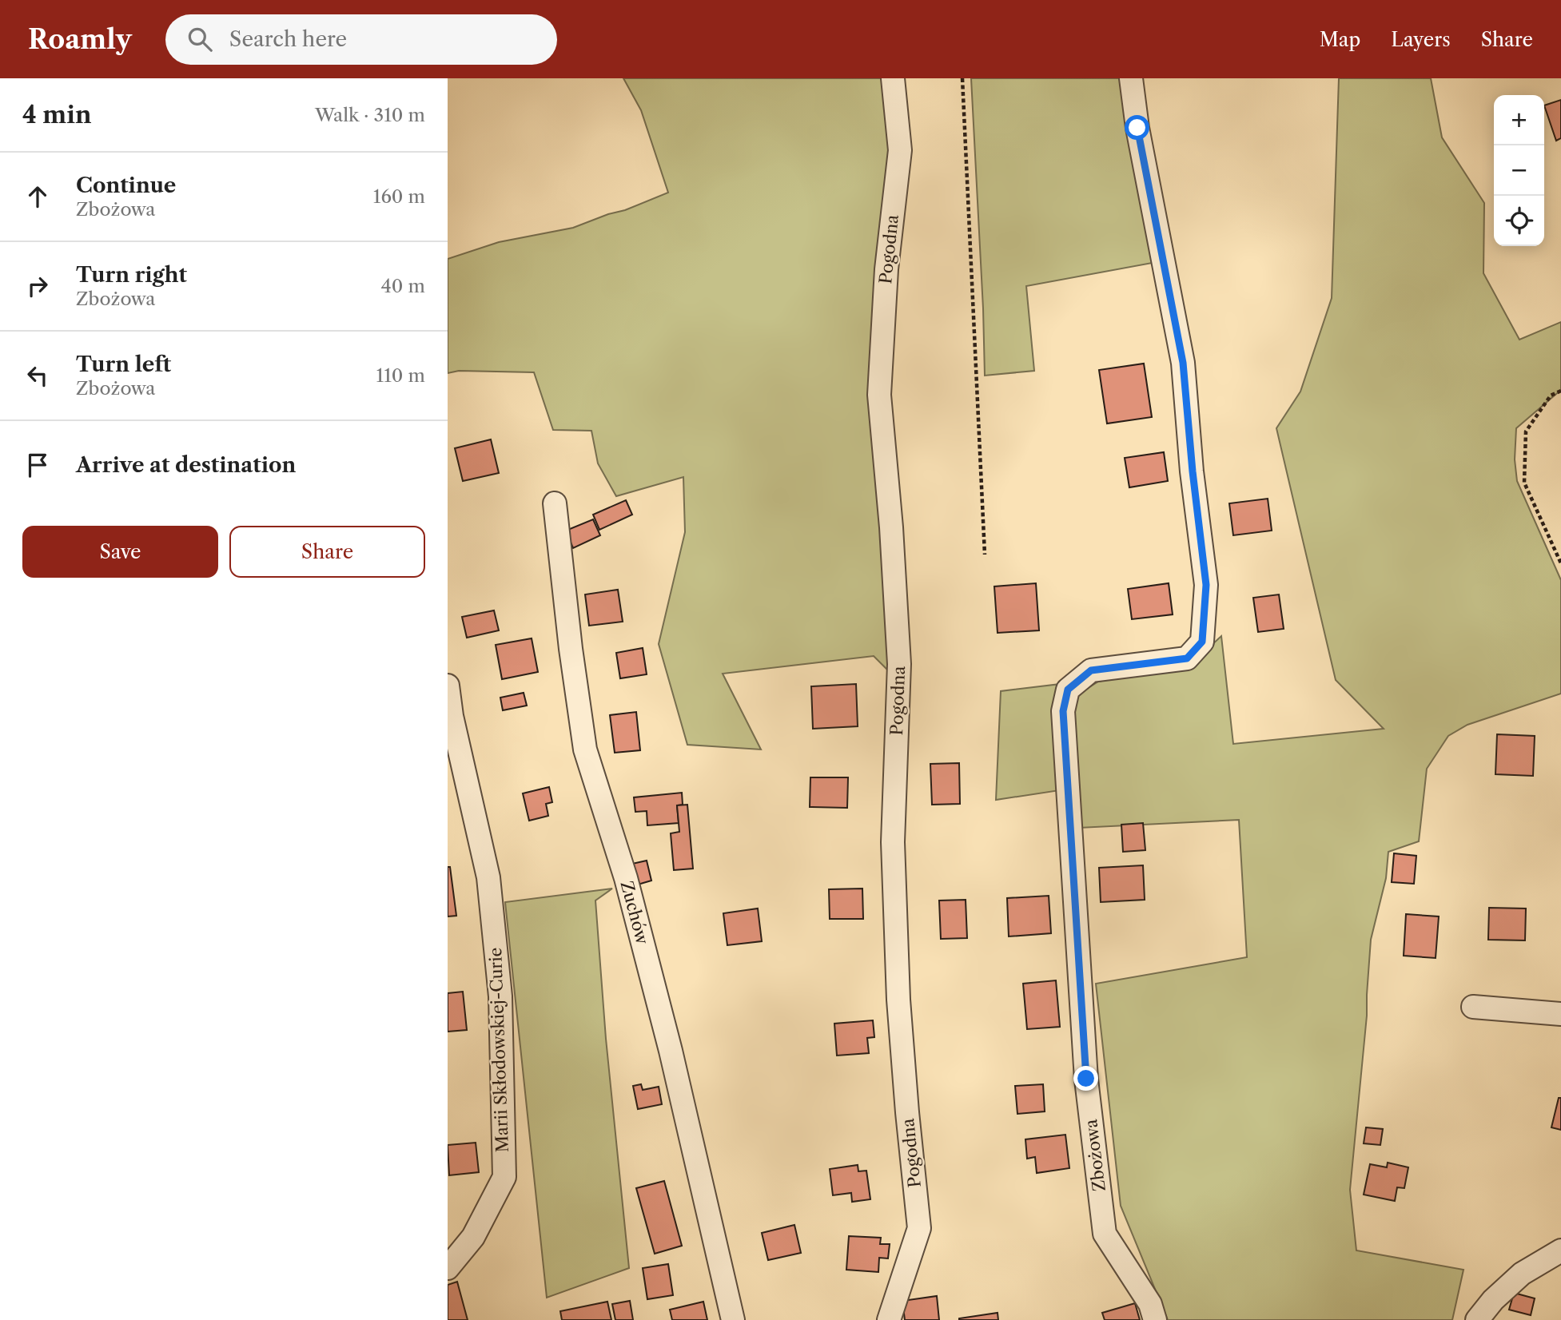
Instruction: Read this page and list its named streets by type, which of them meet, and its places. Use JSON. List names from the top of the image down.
{
  "streets": {
    "street": [
      "Pogodna",
      "Zuchów",
      "Marii Skłodowskiej-Curie",
      "Zbożowa"
    ]
  },
  "page": {
    "header": "Roamly",
    "search": "Search here",
    "nav": ["Map", "Layers", "Share"],
    "heading": ["4 min", "Walk · 310 m"],
    "map_buttons": ["+", "−"],
    "list": [
      ["Continue", "Zbożowa", "160 m"],
      ["Turn right", "Zbożowa", "40 m"],
      ["Turn left", "Zbożowa", "110 m"],
      "Arrive at destination"
    ],
    "buttons": ["Save", "Share"]
  }
}
